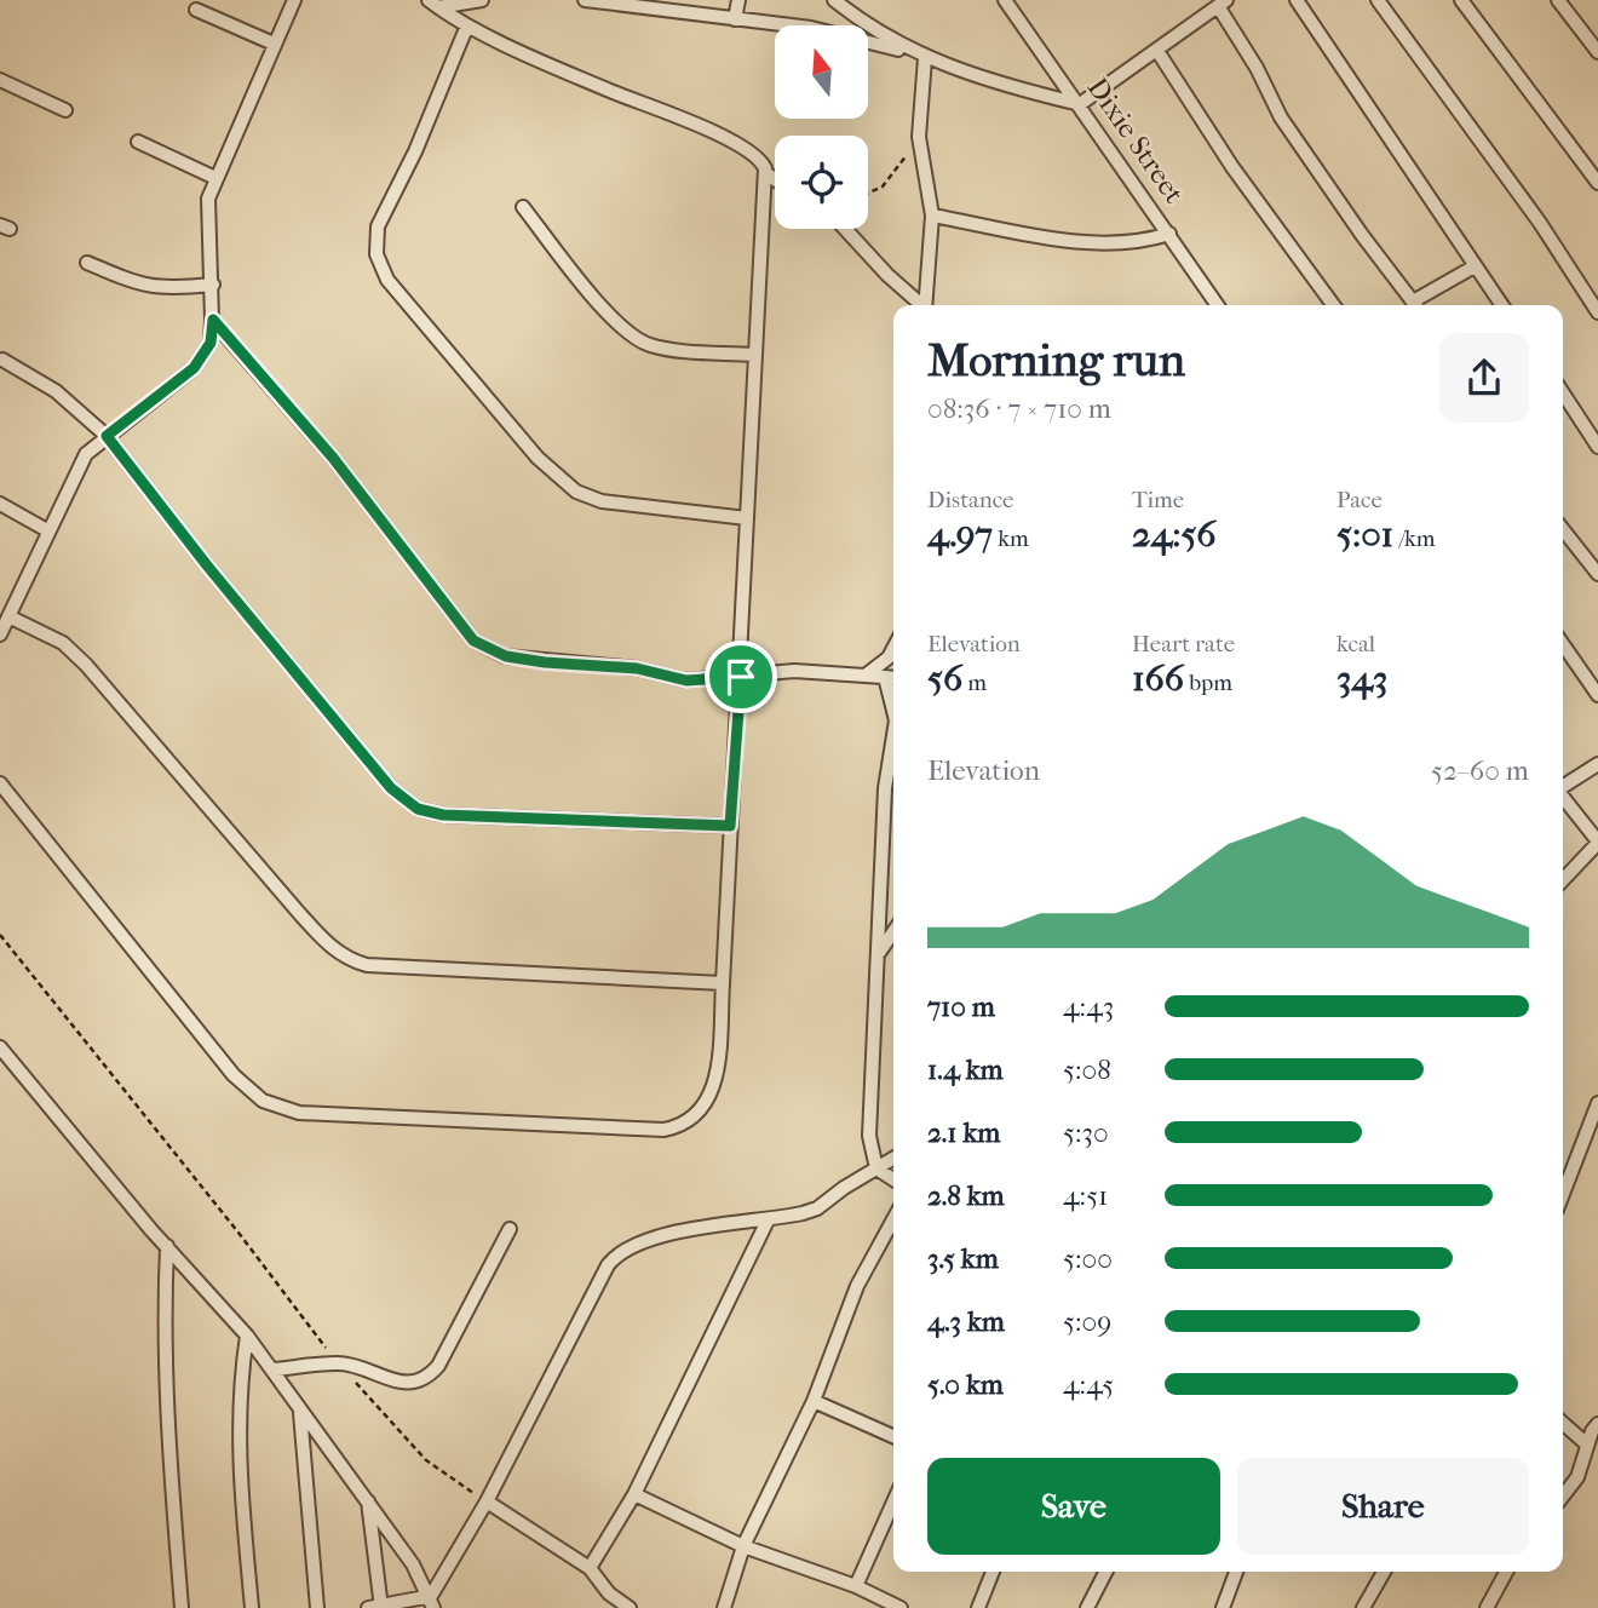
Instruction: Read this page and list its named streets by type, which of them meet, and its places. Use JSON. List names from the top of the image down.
{
  "streets": {
    "street": ["Dixie Street"]
  },
  "north": "top",
  "page": {
    "heading": ["Morning run", "08:36 · 7 × 710 m"],
    "stats": [
      ["Distance", "4.97 km"],
      ["Time", "24:56"],
      ["Pace", "5:01 /km"],
      ["Elevation", "56 m"],
      ["Heart rate", "166 bpm"],
      ["kcal", "343"]
    ],
    "chart": ["Elevation", "52–60 m"],
    "list": [
      {
        "name": "710 m",
        "note": "4:43"
      },
      {
        "name": "1.4 km",
        "note": "5:08"
      },
      {
        "name": "2.1 km",
        "note": "5:30"
      },
      {
        "name": "2.8 km",
        "note": "4:51"
      },
      {
        "name": "3.5 km",
        "note": "5:00"
      },
      {
        "name": "4.3 km",
        "note": "5:09"
      },
      {
        "name": "5.0 km",
        "note": "4:45"
      }
    ],
    "buttons": ["Save", "Share"]
  }
}
